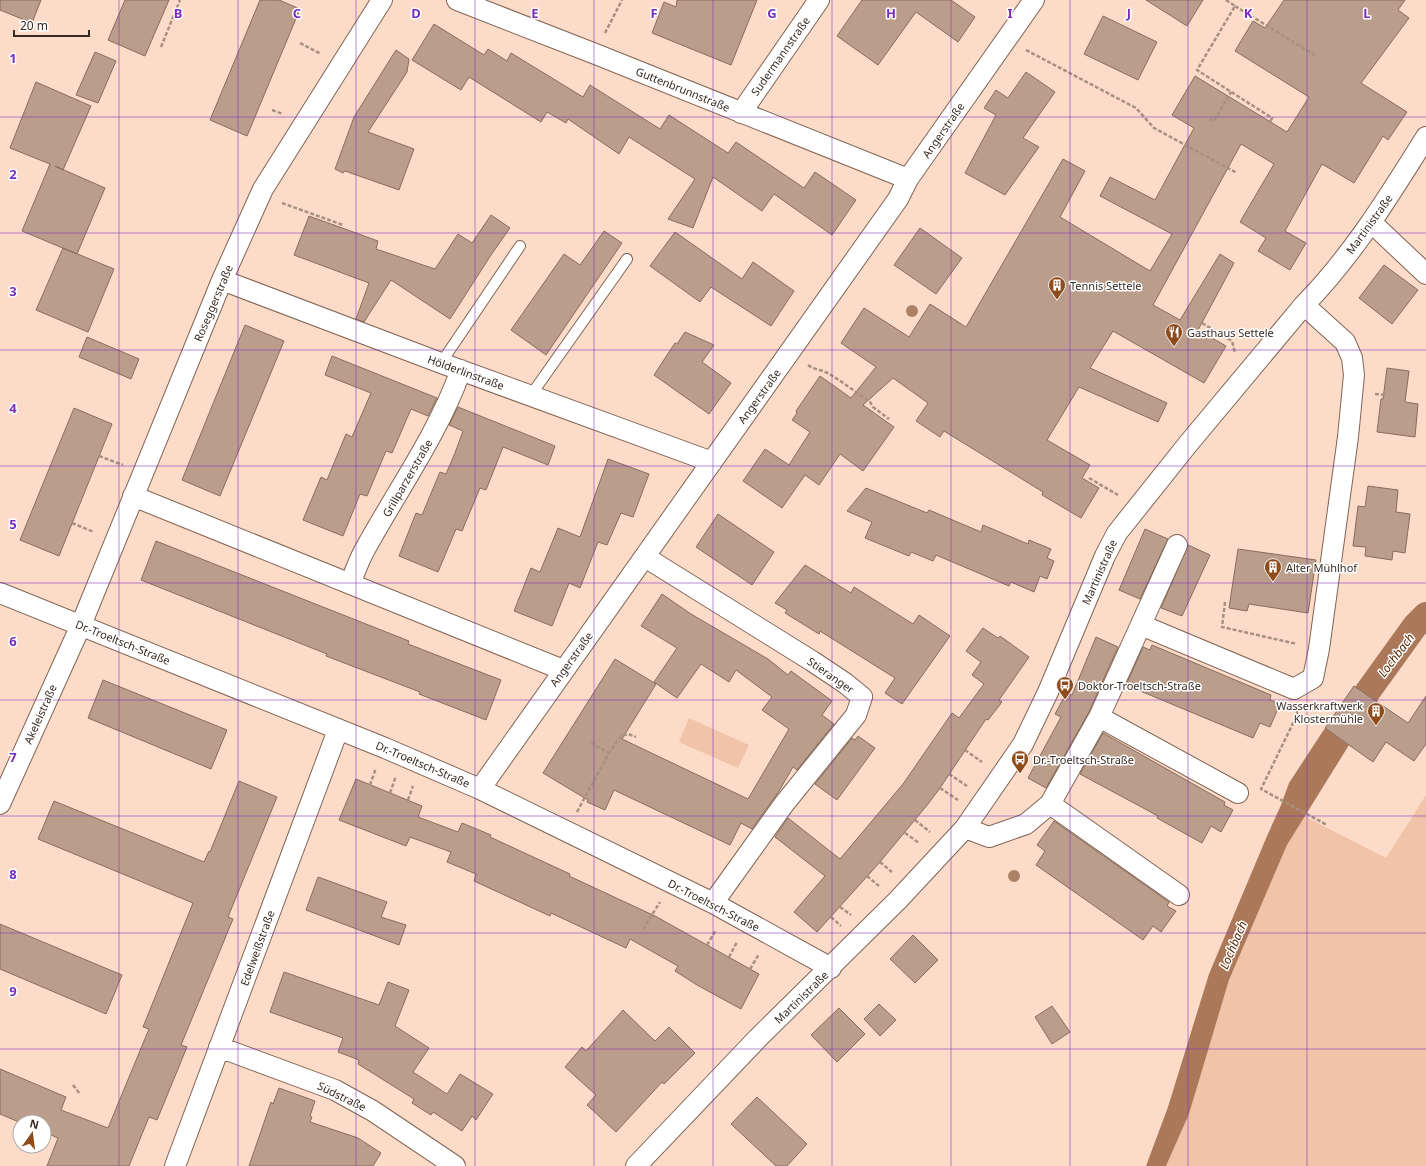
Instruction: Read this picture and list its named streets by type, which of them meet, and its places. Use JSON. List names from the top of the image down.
{
  "streets": {
    "street": [
      "Sudermannstraße",
      "Guttenbrunnstraße",
      "Angerstraße",
      "Martinistraße",
      "Roseggerstraße",
      "Hölderlinstraße",
      "Grillparzerstraße",
      "Dr.-Troeltsch-Straße",
      "Stieranger",
      "Akeleistraße",
      "Edelweißstraße",
      "Südstraße"
    ]
  },
  "crossings": [
    ["Sudermannstraße", "Guttenbrunnstraße"],
    ["Guttenbrunnstraße", "Angerstraße"],
    ["Angerstraße", "Hölderlinstraße"],
    ["Angerstraße", "Dr.-Troeltsch-Straße"],
    ["Angerstraße", "Stieranger"],
    ["Martinistraße", "Dr.-Troeltsch-Straße"],
    ["Roseggerstraße", "Hölderlinstraße"],
    ["Roseggerstraße", "Dr.-Troeltsch-Straße"],
    ["Roseggerstraße", "Akeleistraße"],
    ["Hölderlinstraße", "Grillparzerstraße"],
    ["Dr.-Troeltsch-Straße", "Stieranger"],
    ["Dr.-Troeltsch-Straße", "Akeleistraße"],
    ["Dr.-Troeltsch-Straße", "Edelweißstraße"],
    ["Edelweißstraße", "Südstraße"]
  ],
  "water": ["Lochbach"],
  "places": {
    "building": ["Tennis Settele", "Alter Mühlhof", "Wasserkraftwerk Klostermühle"],
    "restaurant": ["Gasthaus Settele"],
    "bus stop": ["Doktor-Troeltsch-Straße", "Dr.-Troeltsch-Straße"]
  },
  "scale_bar": "20 m",
  "north": "top",
  "grid": {
    "columns": [
      "B",
      "C",
      "D",
      "E",
      "F",
      "G",
      "H",
      "I",
      "J",
      "K",
      "L"
    ],
    "rows": [
      "1",
      "2",
      "3",
      "4",
      "5",
      "6",
      "7",
      "8",
      "9"
    ]
  }
}
